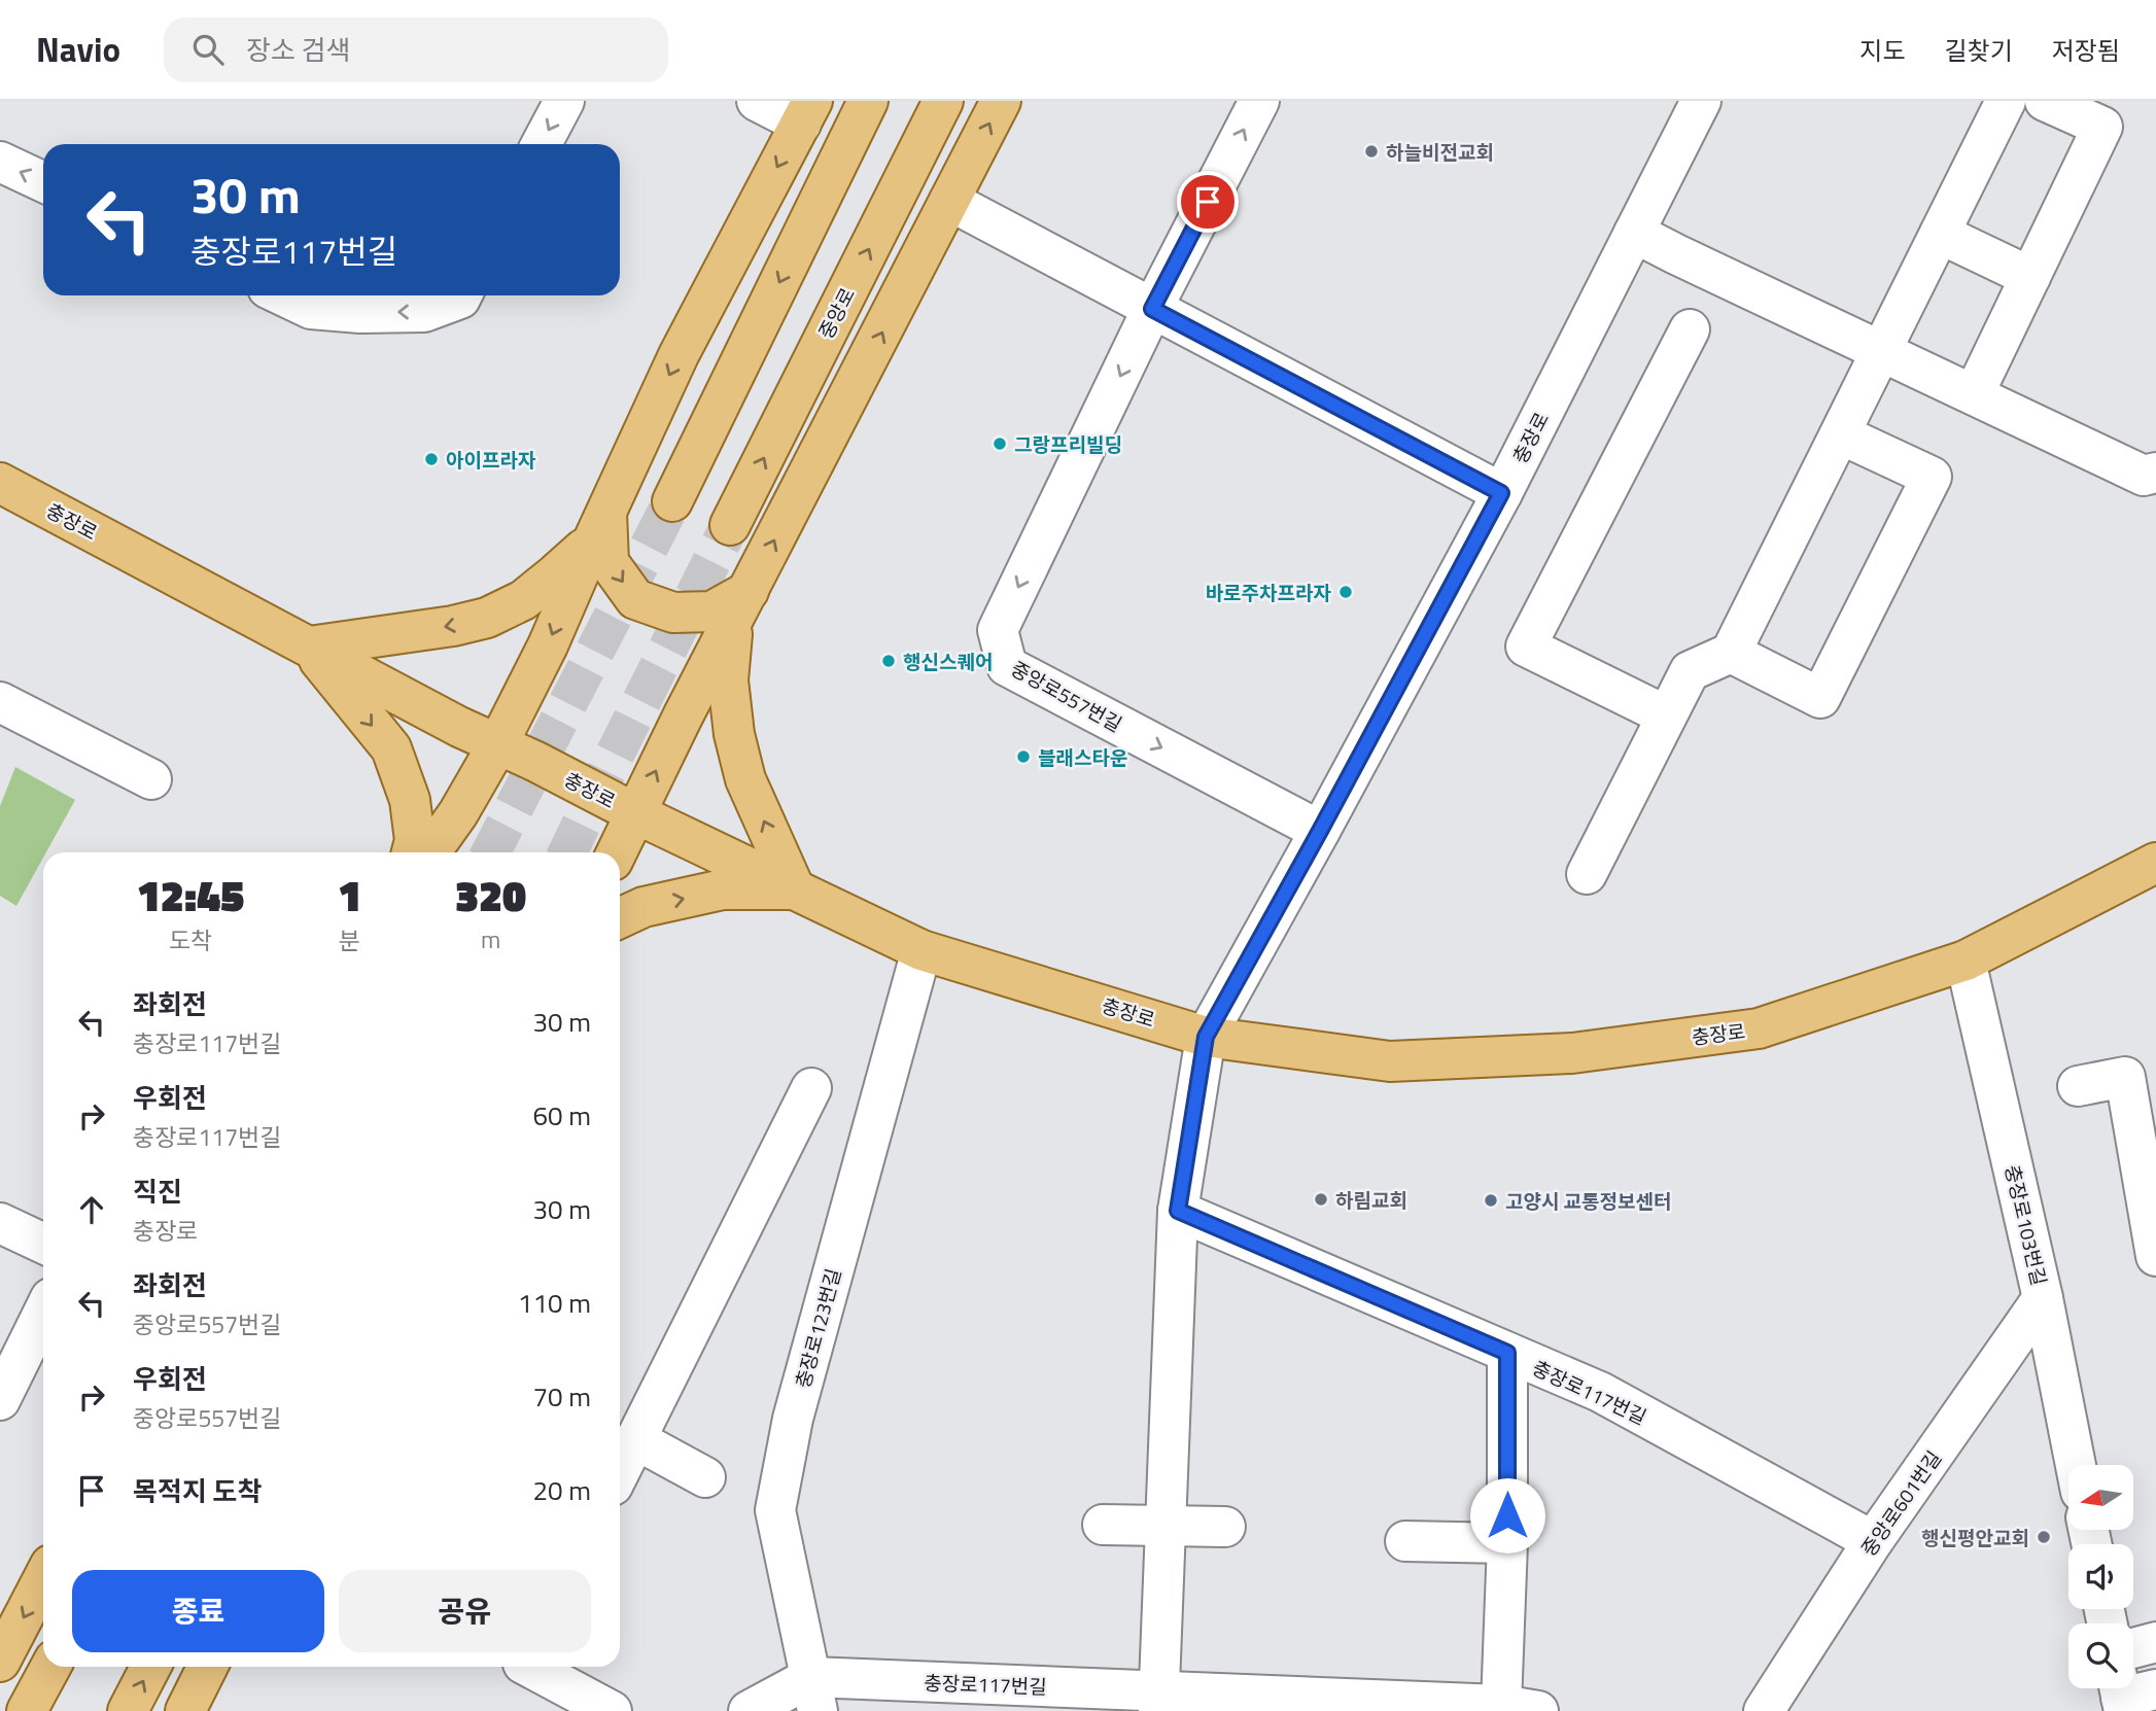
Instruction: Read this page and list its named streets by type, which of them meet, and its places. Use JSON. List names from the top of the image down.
{
  "streets": {
    "main road": ["중앙로", "충장로"],
    "street": [
      "중앙로557번길",
      "충장로103번길",
      "충장로123번길",
      "충장로117번길",
      "중앙로601번길"
    ]
  },
  "crossings": [
    ["충장로", "중앙로557번길"],
    ["충장로", "충장로103번길"],
    ["충장로", "충장로123번길"],
    ["충장로103번길", "중앙로601번길"],
    ["충장로123번길", "충장로117번길"],
    ["충장로117번길", "중앙로601번길"]
  ],
  "places": [
    "하늘비전교회",
    "그랑프리빌딩",
    "아이프라자",
    "바로주차프라자",
    "행신스퀘어",
    "블래스타운",
    "하림교회",
    "고양시 교통정보센터",
    "행신평안교회"
  ],
  "north": "left",
  "page": {
    "header": "Navio",
    "search": "장소 검색",
    "nav": ["지도", "길찾기", "저장됨"],
    "turn": ["30 m", "충장로117번길"],
    "eta": [
      "12:45",
      "도착",
      "1",
      "분",
      "320",
      "m"
    ],
    "list": [
      {
        "name": "좌회전",
        "note": "충장로117번길",
        "value": "30 m"
      },
      {
        "name": "우회전",
        "note": "충장로117번길",
        "value": "60 m"
      },
      {
        "name": "직진",
        "note": "충장로",
        "value": "30 m"
      },
      {
        "name": "좌회전",
        "note": "중앙로557번길",
        "value": "110 m"
      },
      {
        "name": "우회전",
        "note": "중앙로557번길",
        "value": "70 m"
      },
      {
        "name": "목적지 도착",
        "value": "20 m"
      }
    ],
    "buttons": ["종료", "공유"]
  }
}
